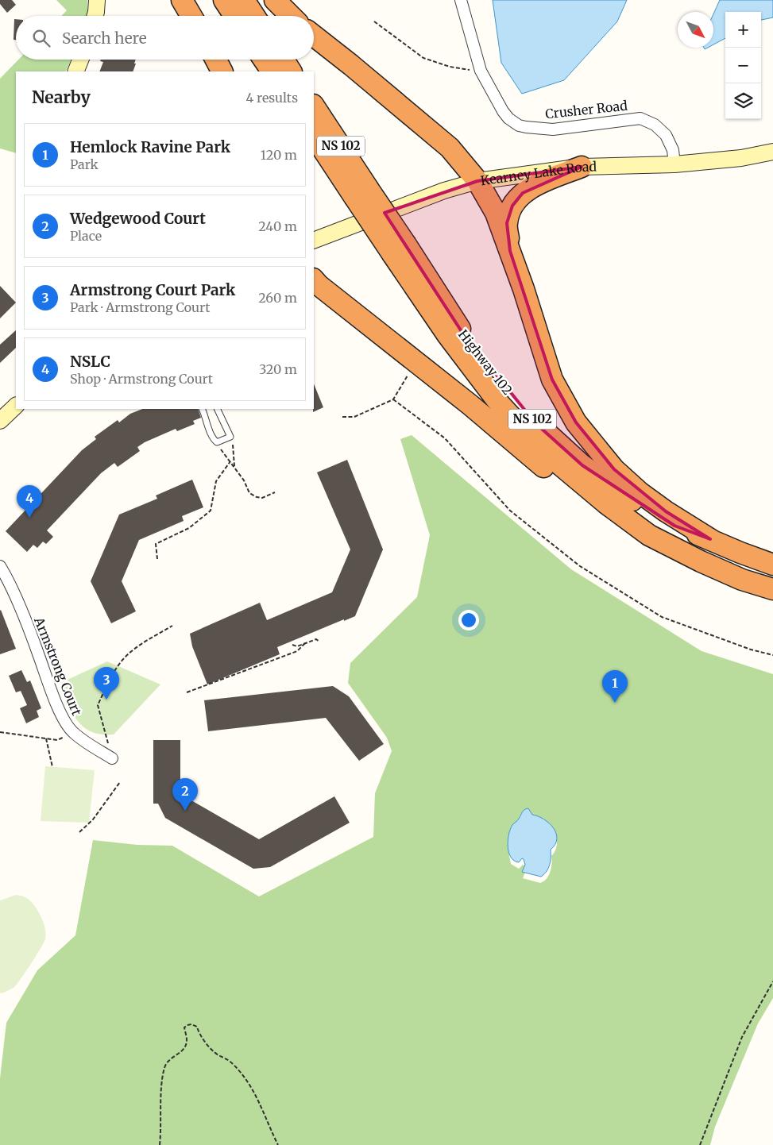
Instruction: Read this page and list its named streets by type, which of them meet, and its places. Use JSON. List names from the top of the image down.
{
  "streets": {
    "highway": ["NS 102", "Highway 102"],
    "main road": ["Kearney Lake Road"],
    "street": ["Crusher Road", "Armstrong Court"]
  },
  "crossings": [
    ["Crusher Road", "Kearney Lake Road"]
  ],
  "north": "bottom right",
  "page": {
    "map_buttons": ["+", "−"],
    "search": "Search here",
    "heading": ["Nearby", "4 results"],
    "list": [
      {
        "mark": "1",
        "name": "Hemlock Ravine Park",
        "note": "Park",
        "value": "120 m"
      },
      {
        "mark": "2",
        "name": "Wedgewood Court",
        "note": "Place",
        "value": "240 m"
      },
      {
        "mark": "3",
        "name": "Armstrong Court Park",
        "note": "Park · Armstrong Court",
        "value": "260 m"
      },
      {
        "mark": "4",
        "name": "NSLC",
        "note": "Shop · Armstrong Court",
        "value": "320 m"
      }
    ],
    "pins": [
      "4",
      "3",
      "1",
      "2"
    ]
  }
}
